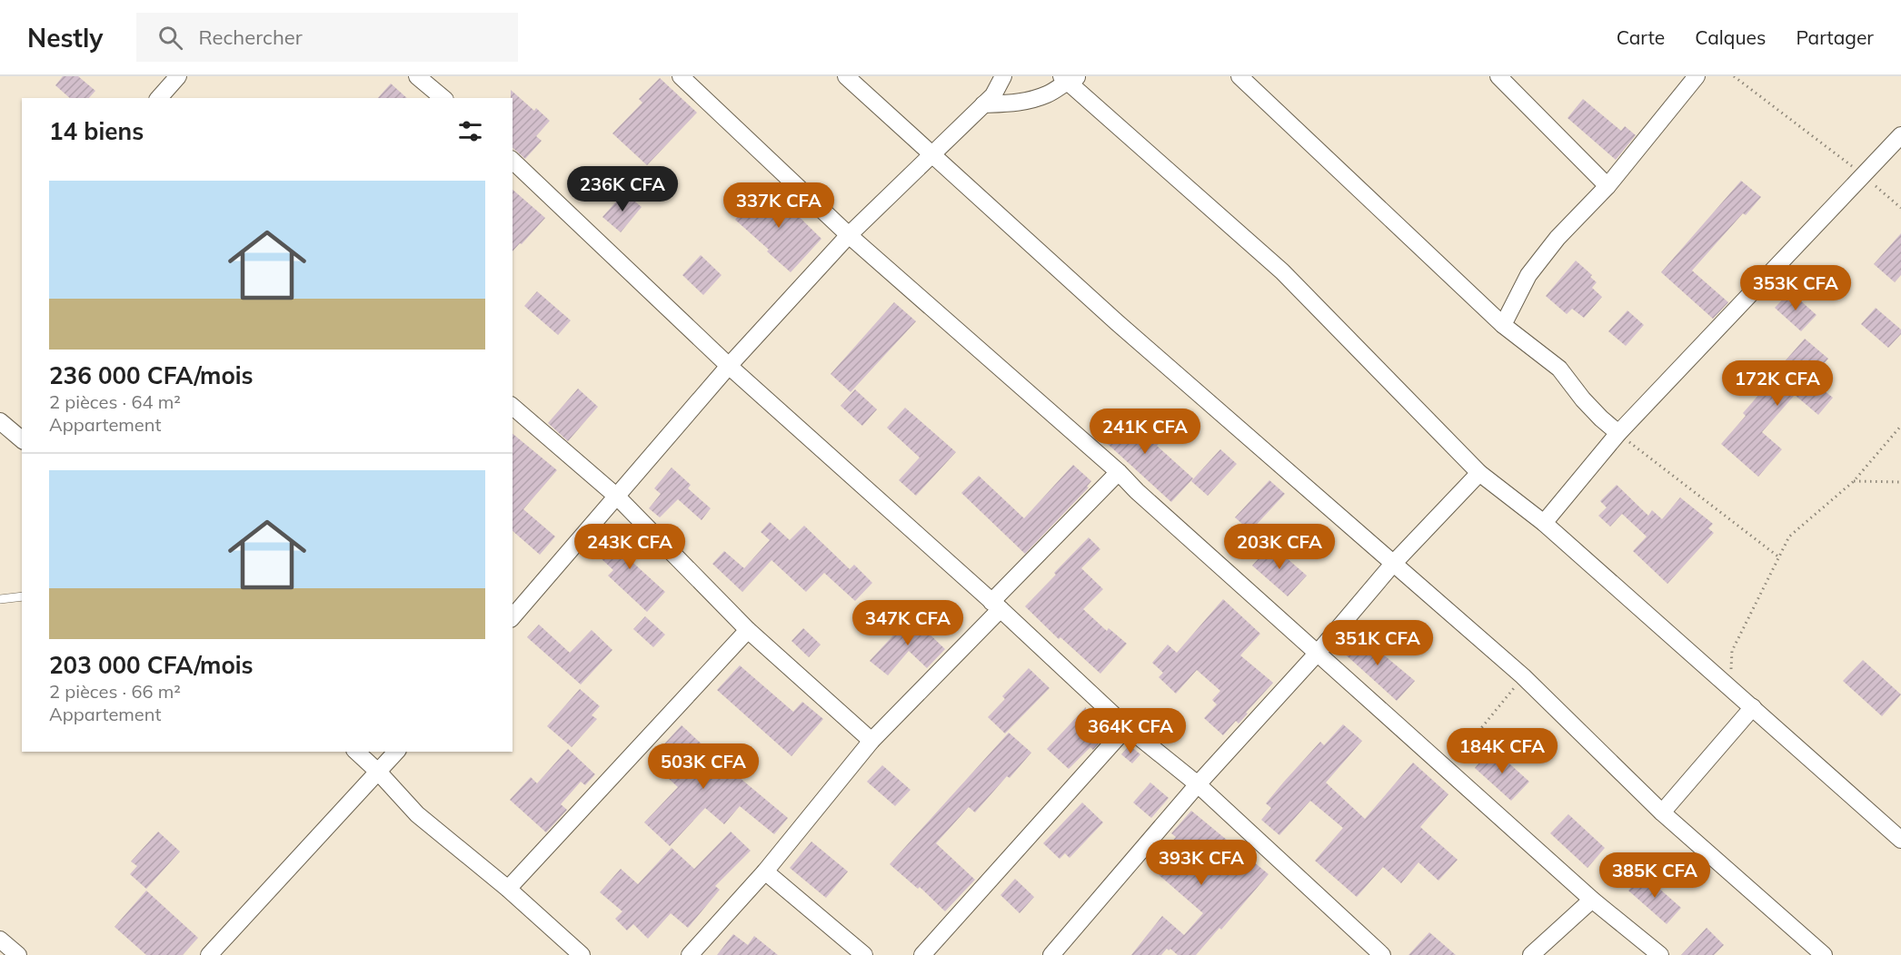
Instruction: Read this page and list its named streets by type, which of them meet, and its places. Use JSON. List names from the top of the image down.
{
  "page": {
    "header": "Nestly",
    "search": "Rechercher",
    "nav": ["Carte", "Calques", "Partager"],
    "heading": "14 biens",
    "list": [
      {
        "name": "236 000 CFA/mois",
        "note": "2 pièces · 64 m² · Appartement"
      },
      {
        "name": "203 000 CFA/mois",
        "note": "2 pièces · 66 m² · Appartement"
      }
    ],
    "price": [
      "236K CFA",
      "337K CFA",
      "353K CFA",
      "172K CFA",
      "241K CFA",
      "243K CFA",
      "203K CFA",
      "347K CFA",
      "351K CFA",
      "364K CFA",
      "184K CFA",
      "503K CFA",
      "393K CFA",
      "385K CFA"
    ]
  }
}
